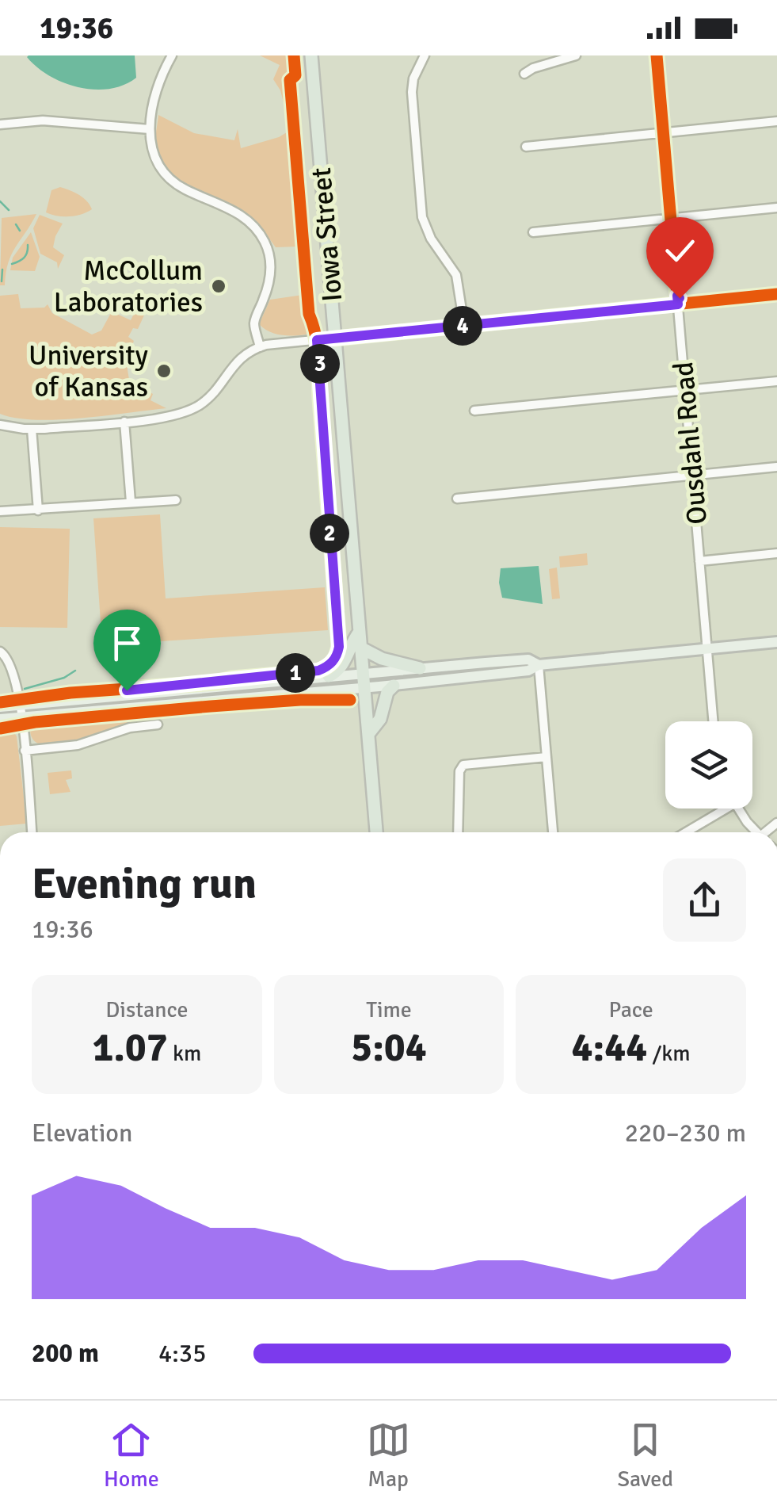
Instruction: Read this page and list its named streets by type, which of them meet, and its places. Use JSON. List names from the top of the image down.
{
  "streets": {
    "highway": ["Iowa Street"],
    "street": ["Ousdahl Road"]
  },
  "places": ["McCollum Laboratories", "University of Kansas"],
  "page": {
    "status": "19:36",
    "pins": [
      "4",
      "3",
      "2",
      "1"
    ],
    "heading": ["Evening run", "19:36"],
    "stats": [
      ["Distance", "1.07 km"],
      ["Time", "5:04"],
      ["Pace", "4:44 /km"]
    ],
    "chart": ["Elevation", "220–230 m"],
    "list": [
      {
        "name": "200 m",
        "note": "4:35"
      }
    ],
    "tabs": ["Home", "Map", "Saved"]
  }
}
